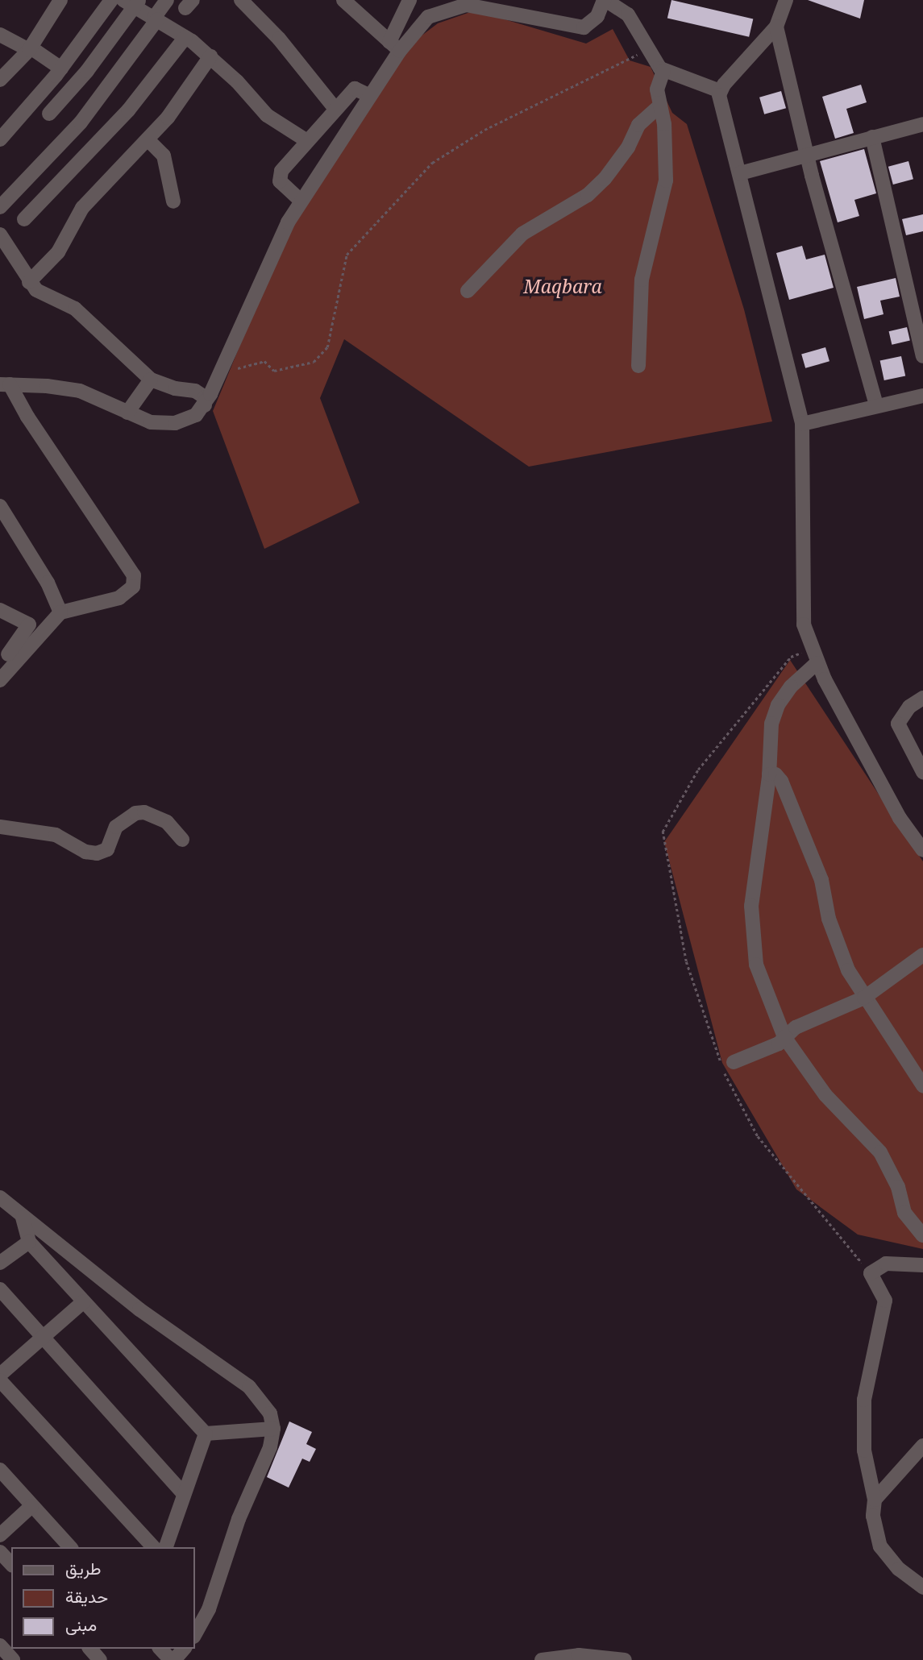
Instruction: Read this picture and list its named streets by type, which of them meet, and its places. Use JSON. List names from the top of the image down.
{
  "parks": ["Maqbara"],
  "legend": ["طريق", "حديقة", "مبنى"]
}
